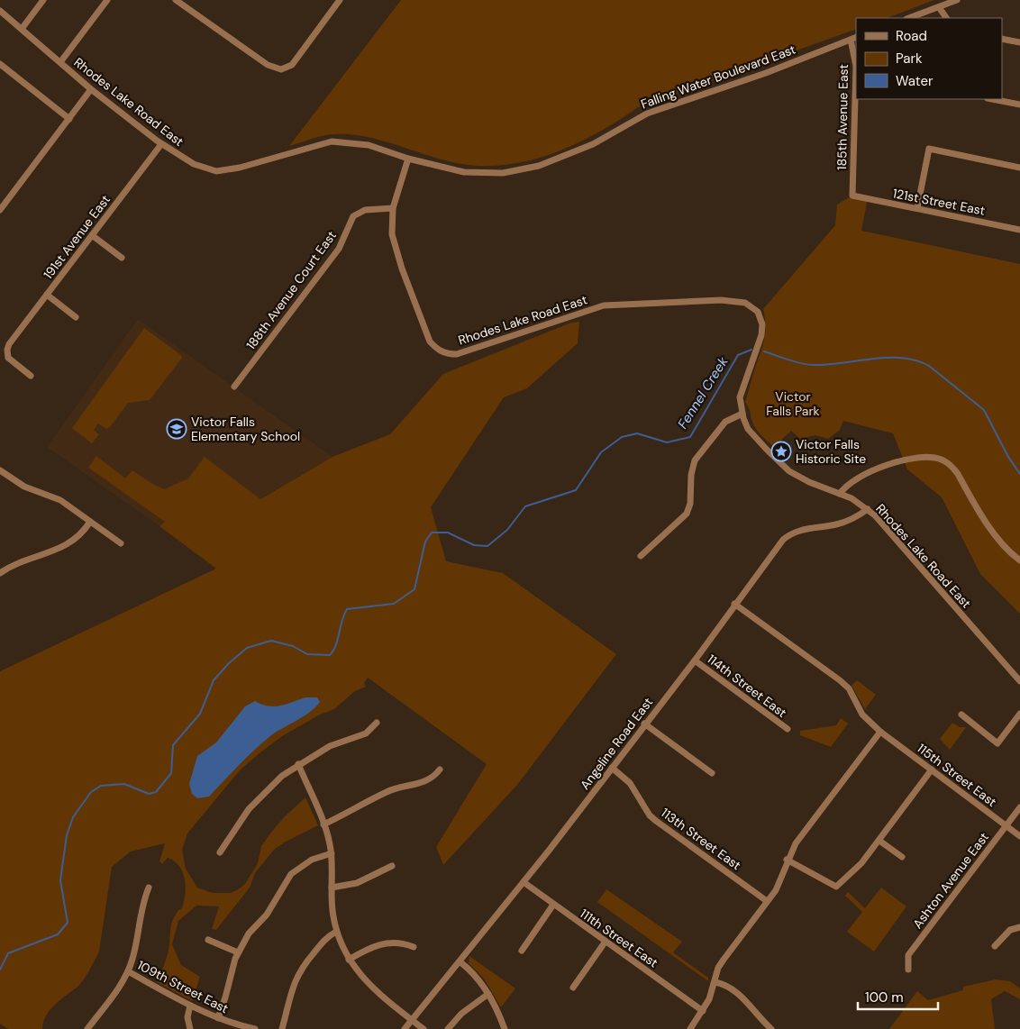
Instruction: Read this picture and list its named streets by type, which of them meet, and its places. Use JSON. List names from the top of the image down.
{
  "streets": {
    "street": [
      "Falling Water Boulevard East",
      "Rhodes Lake Road East",
      "185th Avenue East",
      "121st Street East",
      "191st Avenue East",
      "188th Avenue Court East",
      "114th Street East",
      "Angeline Road East",
      "115th Street East",
      "113th Street East",
      "Ashton Avenue East",
      "111th Street East",
      "109th Street East"
    ]
  },
  "crossings": [
    ["Falling Water Boulevard East", "Rhodes Lake Road East"],
    ["Falling Water Boulevard East", "185th Avenue East"],
    ["Rhodes Lake Road East", "191st Avenue East"],
    ["Rhodes Lake Road East", "188th Avenue Court East"],
    ["Rhodes Lake Road East", "Angeline Road East"],
    ["185th Avenue East", "121st Street East"],
    ["114th Street East", "Angeline Road East"],
    ["Angeline Road East", "115th Street East"],
    ["Angeline Road East", "113th Street East"],
    ["Angeline Road East", "111th Street East"],
    ["115th Street East", "Ashton Avenue East"]
  ],
  "water": ["Fennel Creek"],
  "parks": ["Victor Falls Park"],
  "places": {
    "school or university": ["Victor Falls Elementary School"],
    "place": ["Victor Falls Historic Site"]
  },
  "legend": ["Road", "Park", "Water"],
  "scale_bar": "100 m"
}
